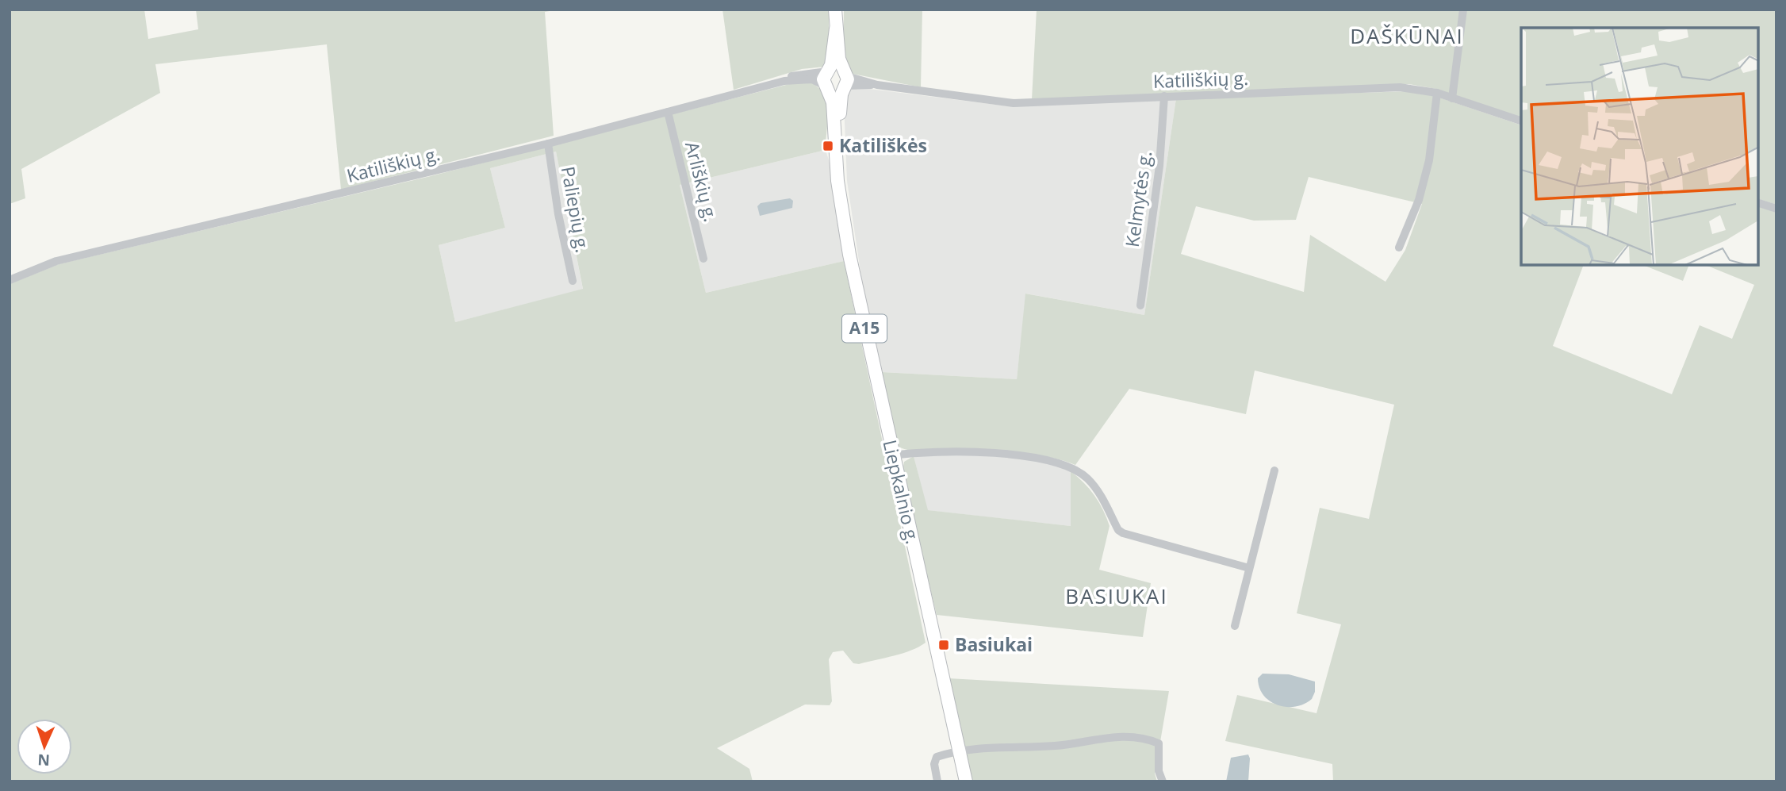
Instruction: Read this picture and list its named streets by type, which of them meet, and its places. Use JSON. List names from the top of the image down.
{
  "streets": {
    "highway": ["A15", "Liepkalnio g."],
    "street": [
      "Katiliškių g.",
      "Arliškių g.",
      "Kelmytės g.",
      "Paliepių g."
    ]
  },
  "crossings": [
    ["Katiliškių g.", "Arliškių g."],
    ["Katiliškių g.", "Kelmytės g."],
    ["Katiliškių g.", "Paliepių g."],
    ["Katiliškių g.", "Liepkalnio g."]
  ],
  "districts": ["DAŠKŪNAI", "BASIUKAI"],
  "places": {
    "transit": ["Katiliškės", "Basiukai"]
  },
  "north": "bottom"
}
